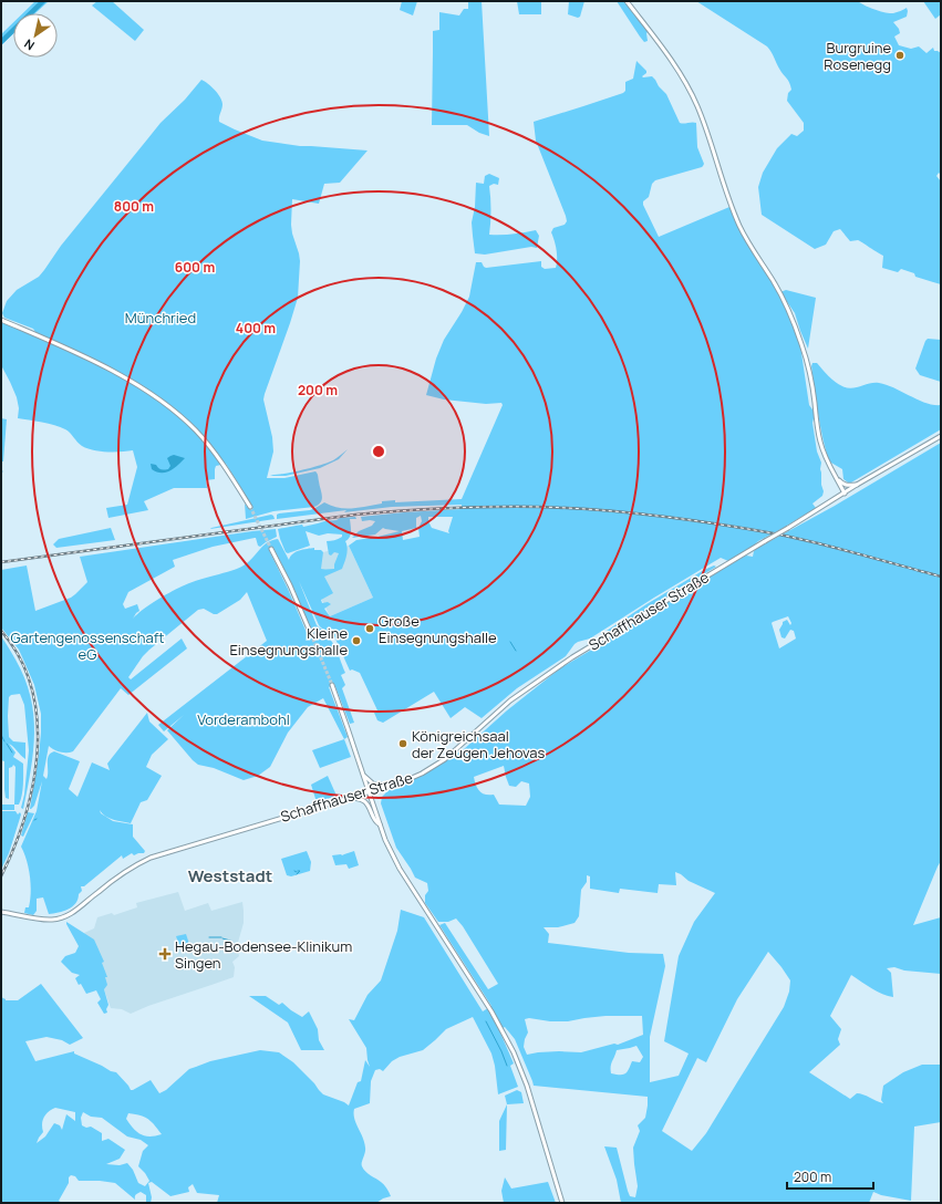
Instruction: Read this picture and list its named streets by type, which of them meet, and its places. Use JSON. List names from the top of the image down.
{
  "streets": {
    "main road": ["Schaffhauser Straße"]
  },
  "districts": ["Weststadt"],
  "parks": ["Münchried", "Gartengenossenschaft eG", "Vorderambohl"],
  "places": {
    "other": [
      "Burgruine Rosenegg",
      "Große Einsegnungshalle",
      "Kleine Einsegnungshalle",
      "Königreichsaal der Zeugen Jehovas"
    ],
    "health": ["Hegau-Bodensee-Klinikum Singen"]
  },
  "scale_bar": "200 m",
  "north": "bottom left",
  "rings": [
    "800 m",
    "600 m",
    "400 m",
    "200 m"
  ]
}
